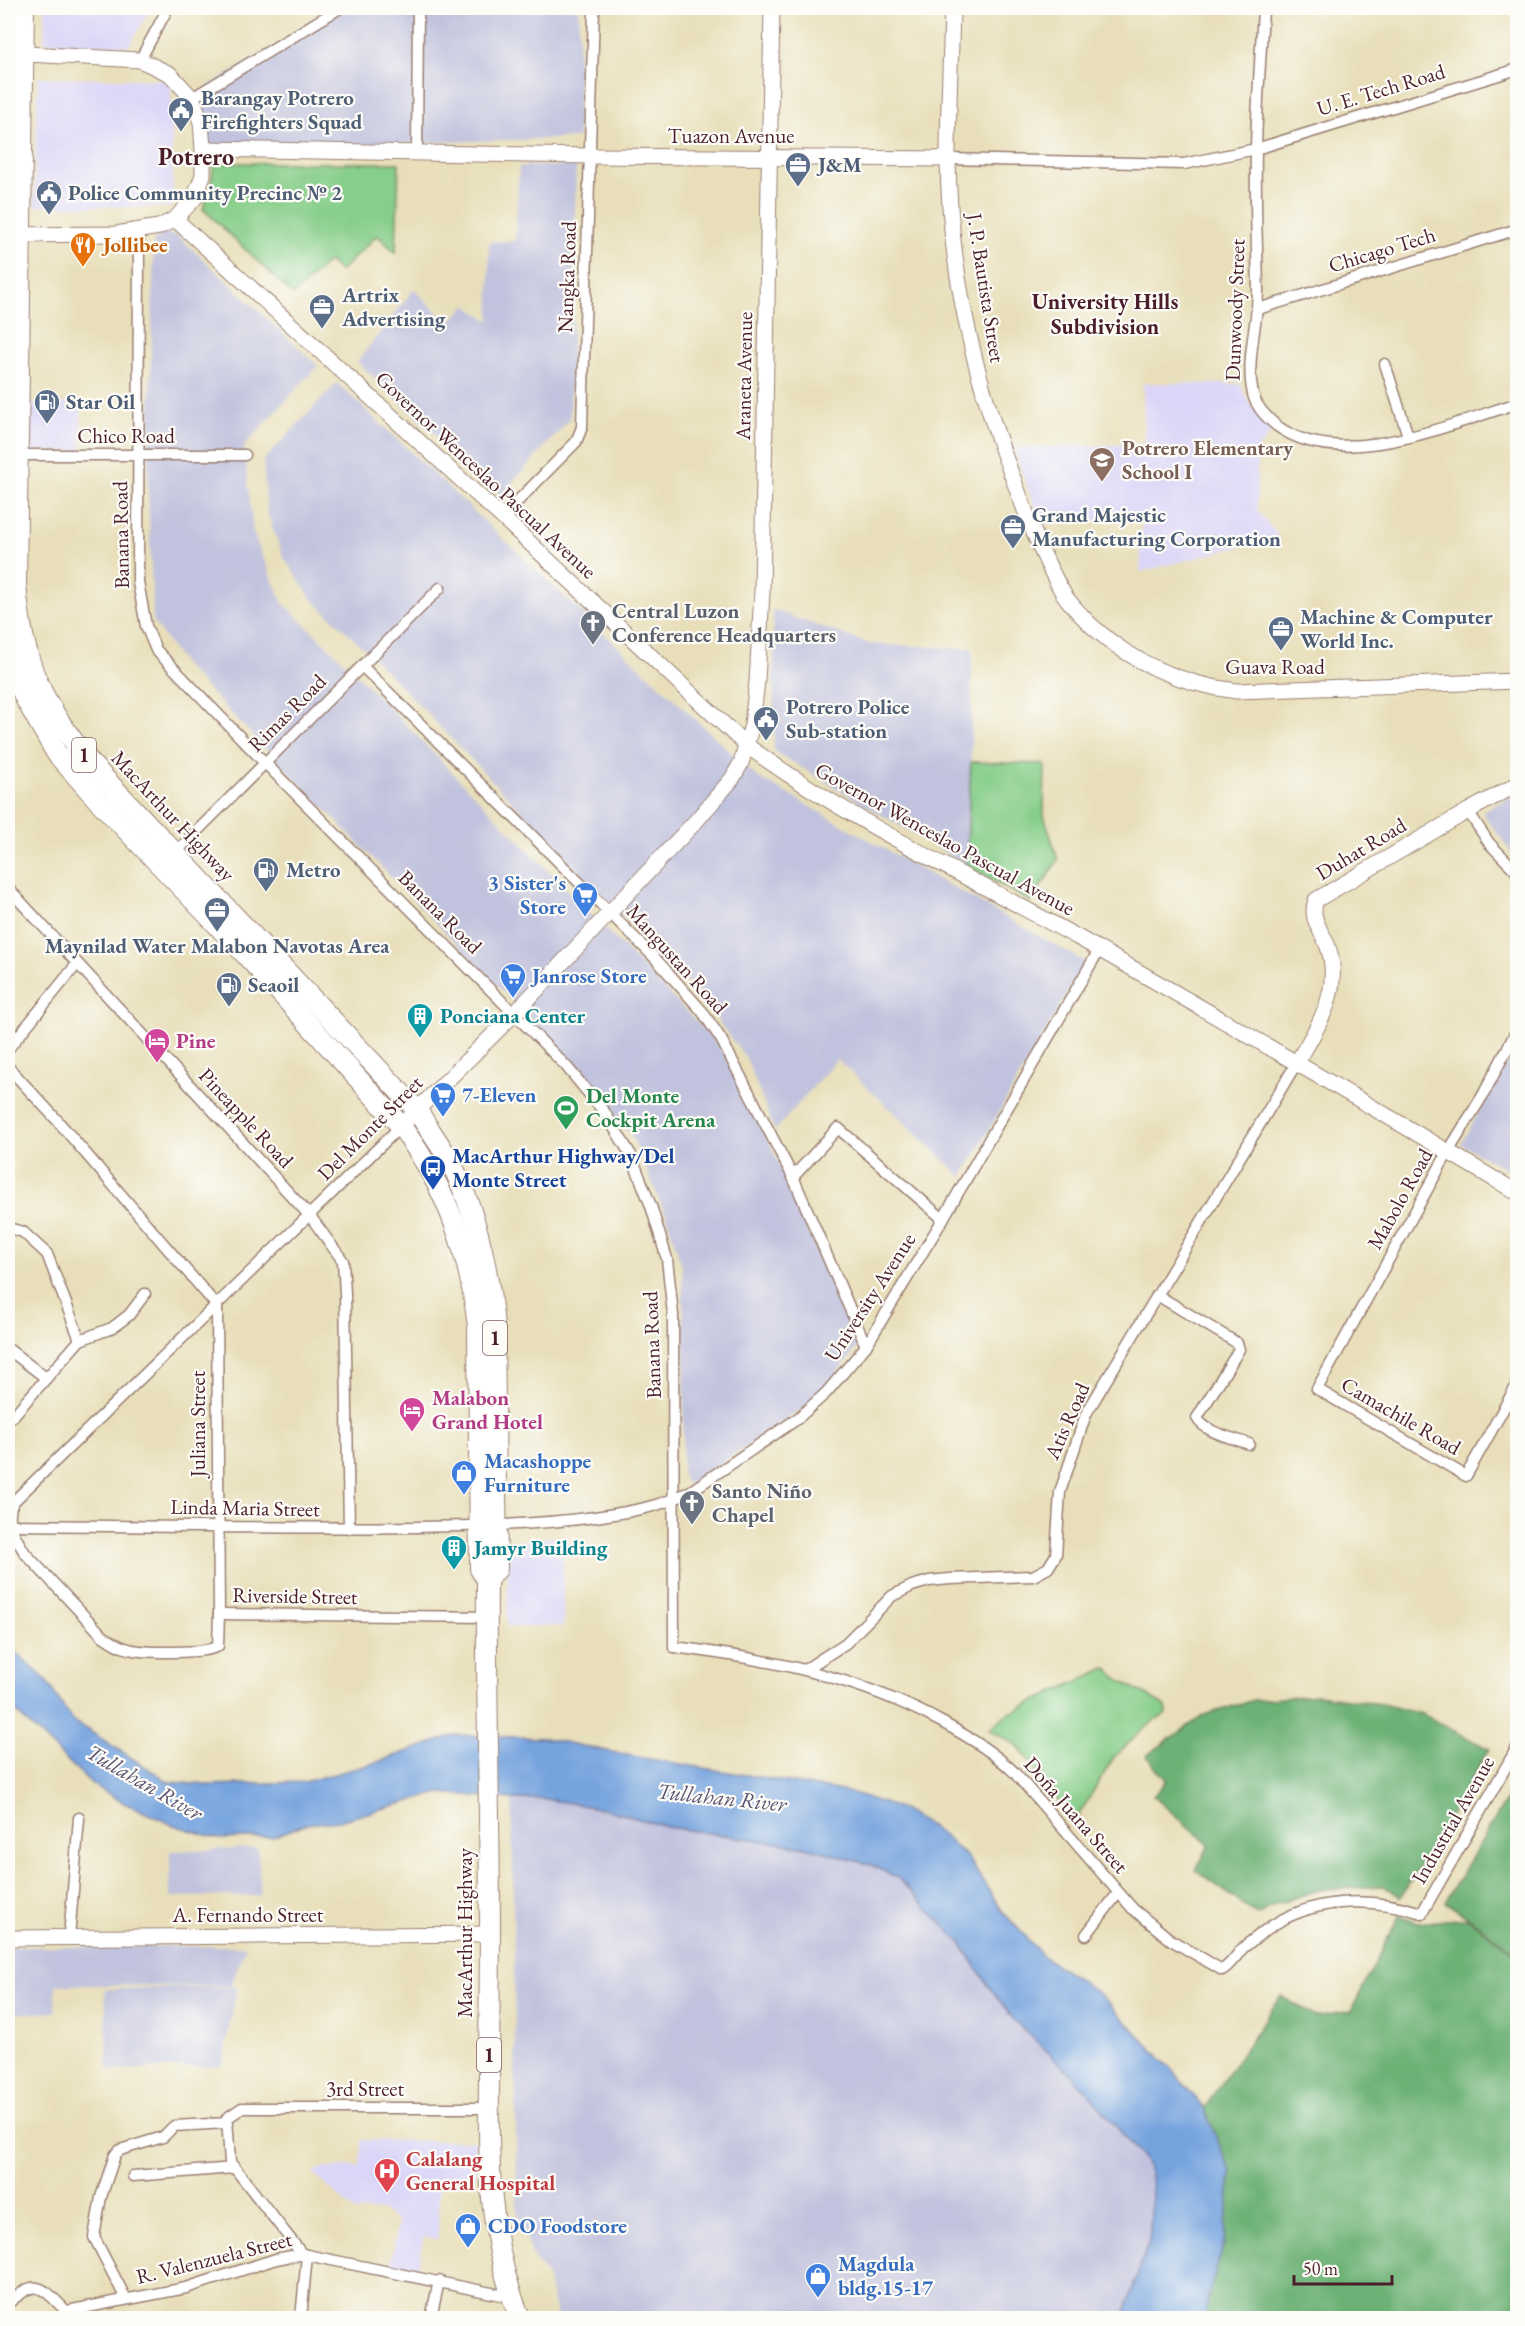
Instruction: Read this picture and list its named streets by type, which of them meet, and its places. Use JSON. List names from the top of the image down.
{
  "streets": {
    "highway": ["1", "MacArthur Highway"],
    "main road": [
      "Tuazon Avenue",
      "J. P. Bautista Street",
      "Araneta Avenue",
      "Governor Wenceslao Pascual Avenue",
      "Guava Road",
      "Duhat Road",
      "Del Monte Street",
      "A. Fernando Street"
    ],
    "street": [
      "U. E. Tech Road",
      "Chicago Tech",
      "Nangka Road",
      "Dunwoody Street",
      "Chico Road",
      "Banana Road",
      "Rimas Road",
      "Mangustan Road",
      "Pineapple Road",
      "Mabolo Road",
      "University Avenue",
      "Camachile Road",
      "Atis Road",
      "Juliana Street",
      "Linda Maria Street",
      "Riverside Street",
      "Doña Juana Street",
      "Industrial Avenue",
      "3rd Street",
      "R. Valenzuela Street"
    ]
  },
  "crossings": [
    ["U. E. Tech Road", "Tuazon Avenue"],
    ["U. E. Tech Road", "Dunwoody Street"],
    ["Tuazon Avenue", "Nangka Road"],
    ["Tuazon Avenue", "J. P. Bautista Street"],
    ["Tuazon Avenue", "Dunwoody Street"],
    ["Tuazon Avenue", "Araneta Avenue"],
    ["Tuazon Avenue", "Governor Wenceslao Pascual Avenue"],
    ["Tuazon Avenue", "Banana Road"],
    ["Tuazon Avenue", "MacArthur Highway"],
    ["Chicago Tech", "Dunwoody Street"],
    ["Nangka Road", "Governor Wenceslao Pascual Avenue"],
    ["J. P. Bautista Street", "Guava Road"],
    ["Araneta Avenue", "Governor Wenceslao Pascual Avenue"],
    ["Araneta Avenue", "Del Monte Street"],
    ["Chico Road", "Banana Road"],
    ["Chico Road", "MacArthur Highway"],
    ["Governor Wenceslao Pascual Avenue", "Banana Road"],
    ["Governor Wenceslao Pascual Avenue", "MacArthur Highway"],
    ["Governor Wenceslao Pascual Avenue", "Duhat Road"],
    ["Governor Wenceslao Pascual Avenue", "Del Monte Street"],
    ["Governor Wenceslao Pascual Avenue", "Mabolo Road"],
    ["Governor Wenceslao Pascual Avenue", "University Avenue"],
    ["Governor Wenceslao Pascual Avenue", "Atis Road"],
    ["Banana Road", "Rimas Road"],
    ["Banana Road", "MacArthur Highway"],
    ["Banana Road", "Del Monte Street"],
    ["Banana Road", "University Avenue"],
    ["Banana Road", "Doña Juana Street"],
    ["Rimas Road", "MacArthur Highway"],
    ["Rimas Road", "Mangustan Road"],
    ["MacArthur Highway", "Del Monte Street"],
    ["MacArthur Highway", "University Avenue"],
    ["MacArthur Highway", "Linda Maria Street"],
    ["MacArthur Highway", "Riverside Street"],
    ["MacArthur Highway", "A. Fernando Street"],
    ["MacArthur Highway", "3rd Street"],
    ["MacArthur Highway", "R. Valenzuela Street"],
    ["Duhat Road", "Atis Road"],
    ["Mangustan Road", "Del Monte Street"],
    ["Mangustan Road", "University Avenue"],
    ["Pineapple Road", "Del Monte Street"],
    ["Pineapple Road", "Linda Maria Street"],
    ["Del Monte Street", "Juliana Street"],
    ["Del Monte Street", "Linda Maria Street"],
    ["Del Monte Street", "Riverside Street"],
    ["Mabolo Road", "Camachile Road"],
    ["University Avenue", "Linda Maria Street"],
    ["Atis Road", "Doña Juana Street"],
    ["Juliana Street", "Linda Maria Street"],
    ["Juliana Street", "Riverside Street"],
    ["Linda Maria Street", "Riverside Street"],
    ["Doña Juana Street", "Industrial Avenue"]
  ],
  "districts": ["Potrero", "University Hills Subdivision"],
  "water": ["Tullahan River"],
  "places": {
    "public building": ["Barangay Potrero Firefighters Squad", "Police Community Precinc № 2", "Potrero Police Sub-station"],
    "office": [
      "J&M",
      "Artrix Advertising",
      "Grand Majestic Manufacturing Corporation",
      "Machine & Computer World Inc.",
      "Maynilad Water Malabon Navotas Area"
    ],
    "restaurant": ["Jollibee"],
    "fuel station": ["Star Oil", "Metro", "Seaoil"],
    "school or university": ["Potrero Elementary School I"],
    "church": ["Central Luzon Conference Headquarters", "Santo Niño Chapel"],
    "supermarket": ["3 Sister's Store", "Janrose Store", "7-Eleven"],
    "building": ["Ponciana Center", "Jamyr Building"],
    "hotel": ["Pine", "Malabon Grand Hotel"],
    "sports": ["Del Monte Cockpit Arena"],
    "bus stop": ["MacArthur Highway/Del Monte Street"],
    "shop": ["Macashoppe Furniture", "CDO Foodstore", "Magdula bldg.15-17"],
    "hospital": ["Calalang General Hospital"]
  },
  "scale_bar": "50 m"
}
